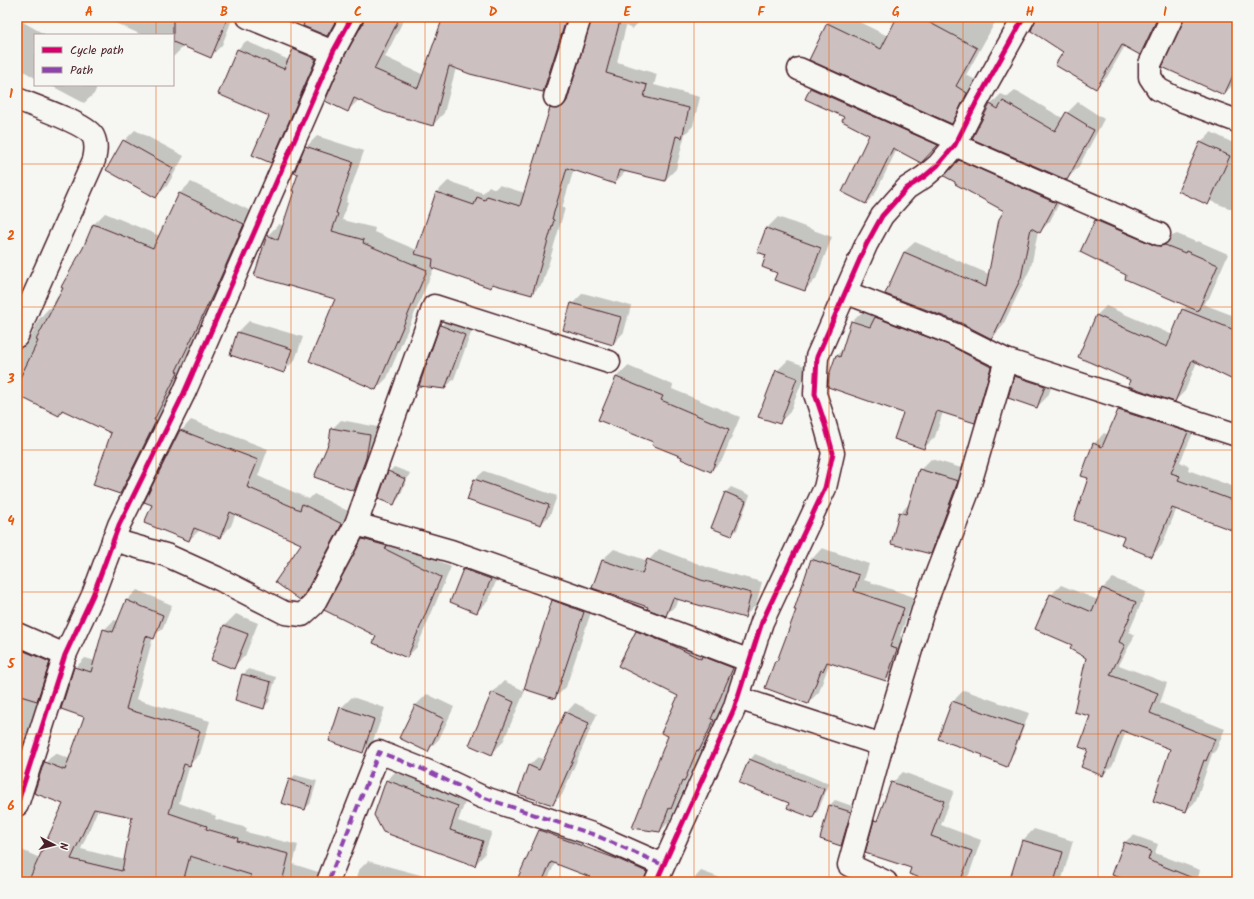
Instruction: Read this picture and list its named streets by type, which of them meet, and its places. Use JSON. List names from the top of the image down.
{
  "legend": ["Cycle path", "Path"],
  "north": "right",
  "grid": {
    "columns": [
      "A",
      "B",
      "C",
      "D",
      "E",
      "F",
      "G",
      "H",
      "I"
    ],
    "rows": [
      "1",
      "2",
      "3",
      "4",
      "5",
      "6"
    ]
  }
}
